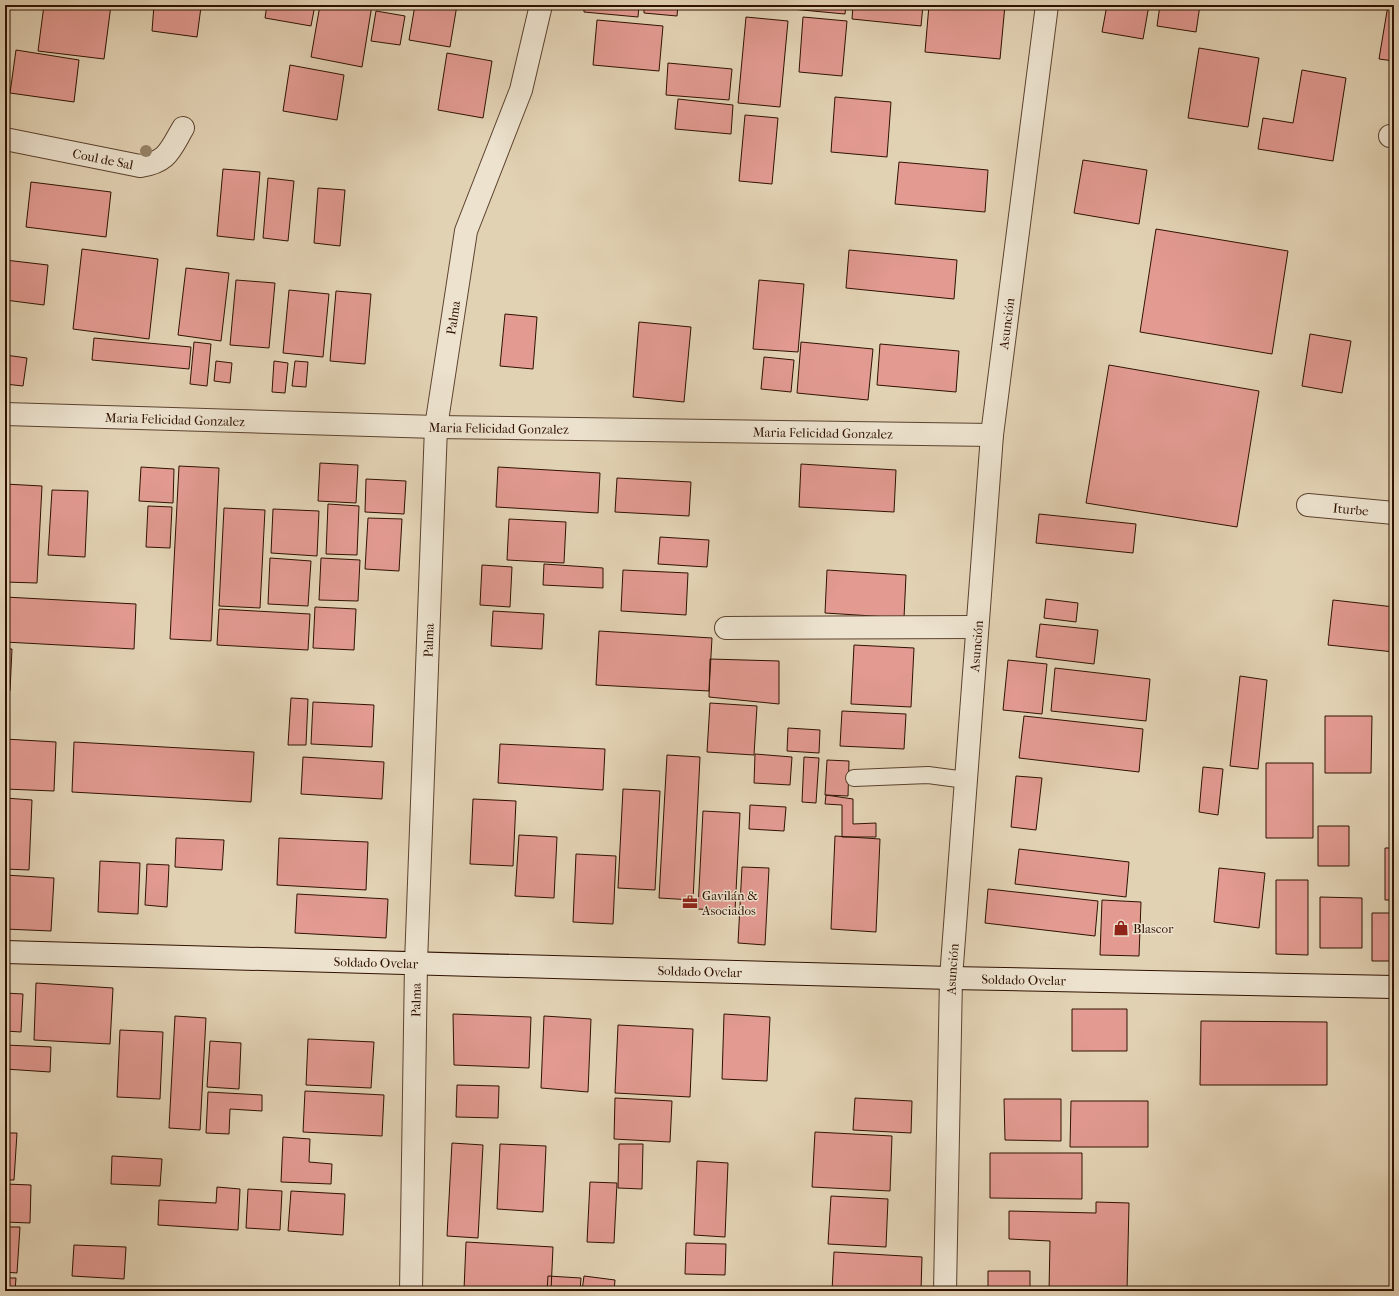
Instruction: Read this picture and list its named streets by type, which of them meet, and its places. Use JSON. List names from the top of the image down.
{
  "streets": {
    "street": [
      "Coul de Sal",
      "Palma",
      "Asunción",
      "Maria Felicidad Gonzalez",
      "Iturbe",
      "Soldado Ovelar"
    ]
  },
  "crossings": [
    ["Palma", "Maria Felicidad Gonzalez"],
    ["Palma", "Soldado Ovelar"],
    ["Asunción", "Maria Felicidad Gonzalez"],
    ["Asunción", "Soldado Ovelar"]
  ],
  "places": {
    "office": ["Gavilán & Asociados"],
    "shop": ["Blascor"]
  }
}
